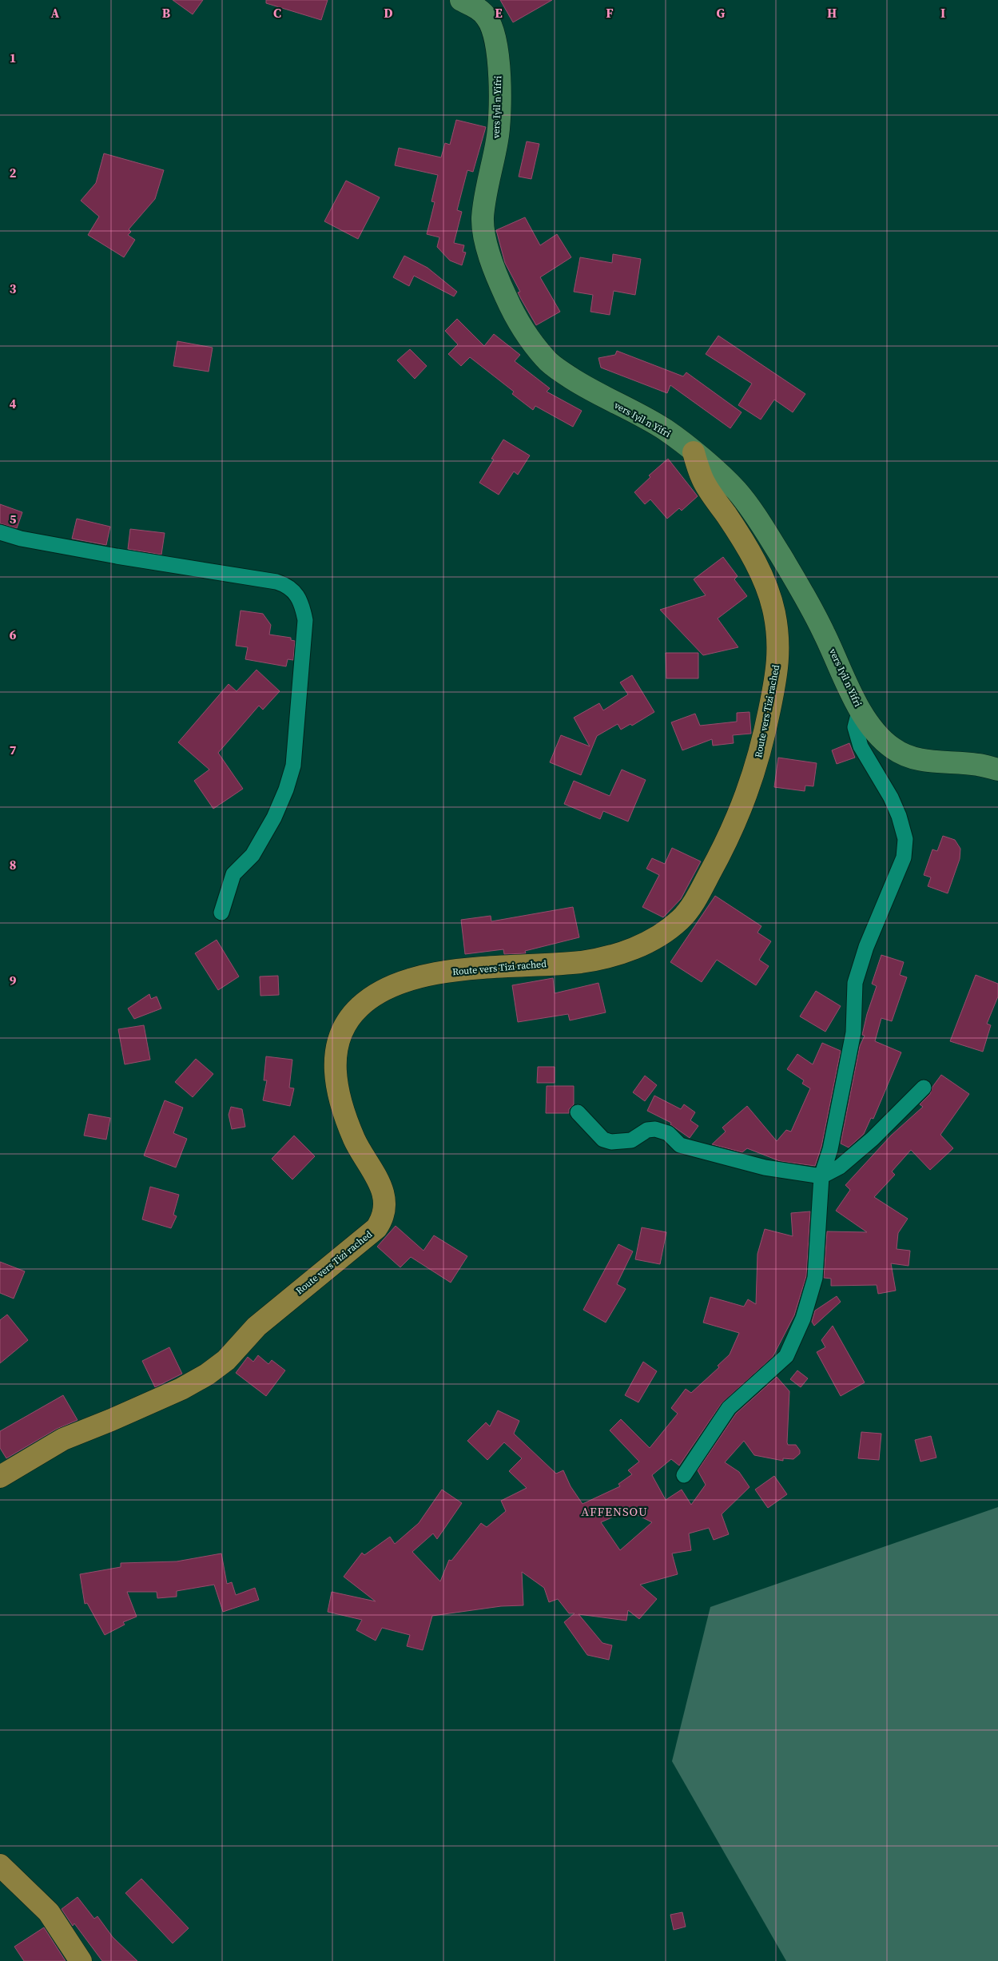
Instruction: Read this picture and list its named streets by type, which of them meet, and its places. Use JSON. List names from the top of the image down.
{
  "streets": {
    "main road": ["vers Iγil n Yifri", "Route vers Tizi rached"]
  },
  "crossings": [
    ["vers Iγil n Yifri", "Route vers Tizi rached"]
  ],
  "districts": ["AFFENSOU"],
  "grid": {
    "columns": [
      "A",
      "B",
      "C",
      "D",
      "E",
      "F",
      "G",
      "H",
      "I"
    ],
    "rows": [
      "1",
      "2",
      "3",
      "4",
      "5",
      "6",
      "7",
      "8",
      "9"
    ]
  }
}
